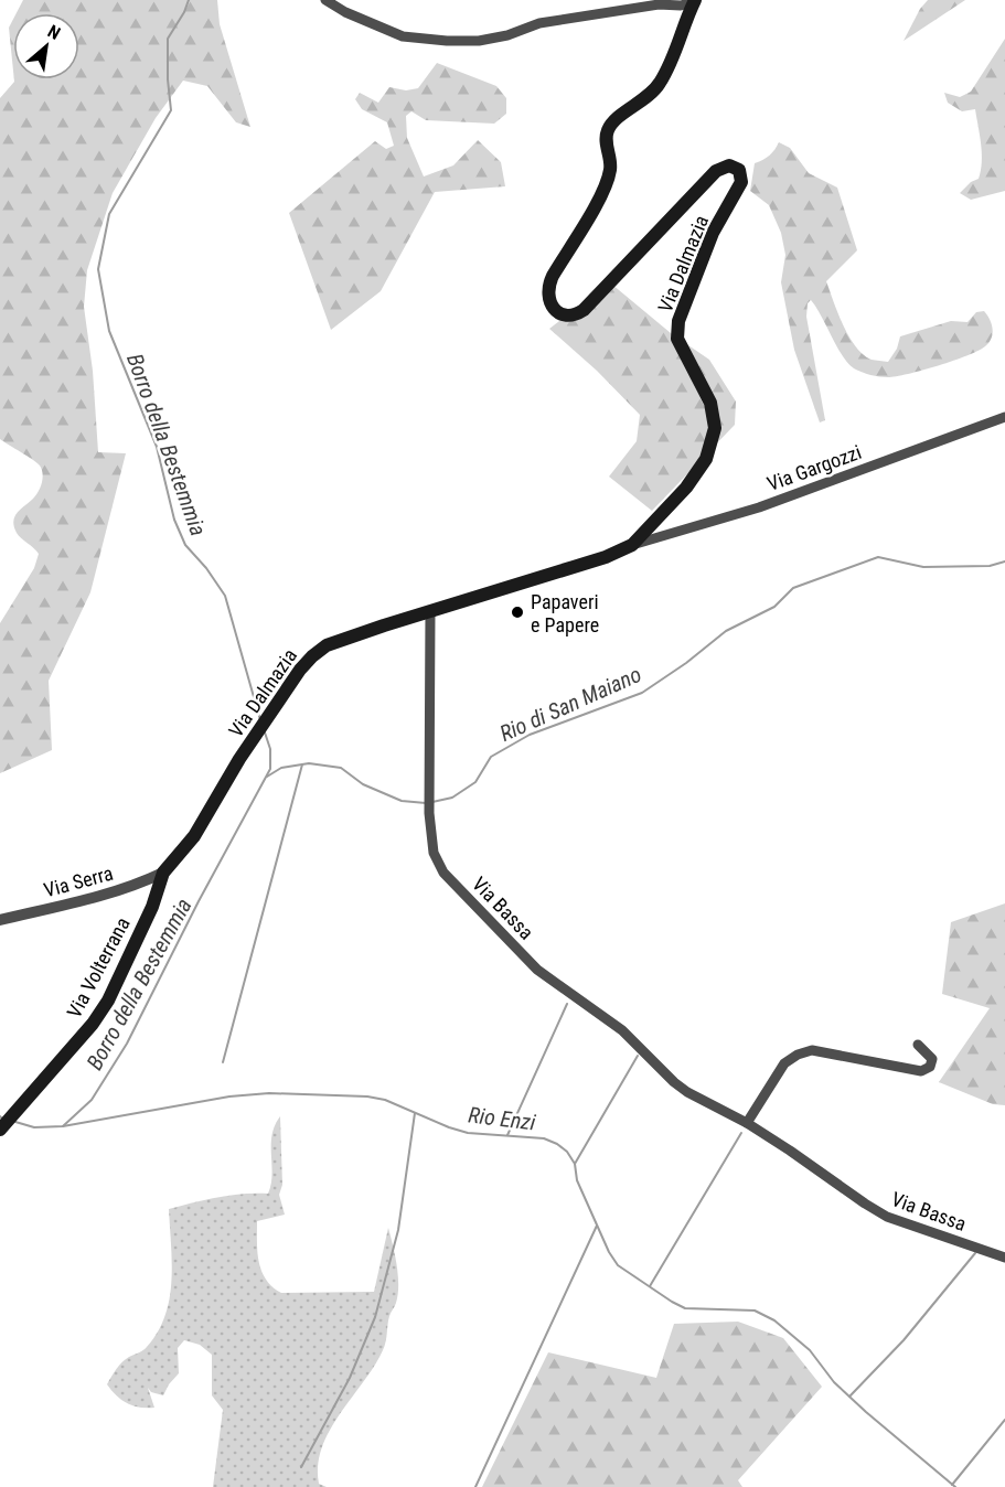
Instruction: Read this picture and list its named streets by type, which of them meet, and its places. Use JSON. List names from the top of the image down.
{
  "streets": {
    "main road": ["Via Dalmazia", "Via Volterrana"],
    "street": ["Via Gargozzi", "Via Serra", "Via Bassa"]
  },
  "crossings": [
    ["Via Dalmazia", "Via Gargozzi"],
    ["Via Dalmazia", "Via Serra"],
    ["Via Dalmazia", "Via Bassa"],
    ["Via Dalmazia", "Via Volterrana"],
    ["Via Serra", "Via Volterrana"]
  ],
  "water": ["Borro della Bestemmia", "Rio di San Maiano", "Rio Enzi"],
  "places": ["Papaveri e Papere"],
  "north": "top right"
}
